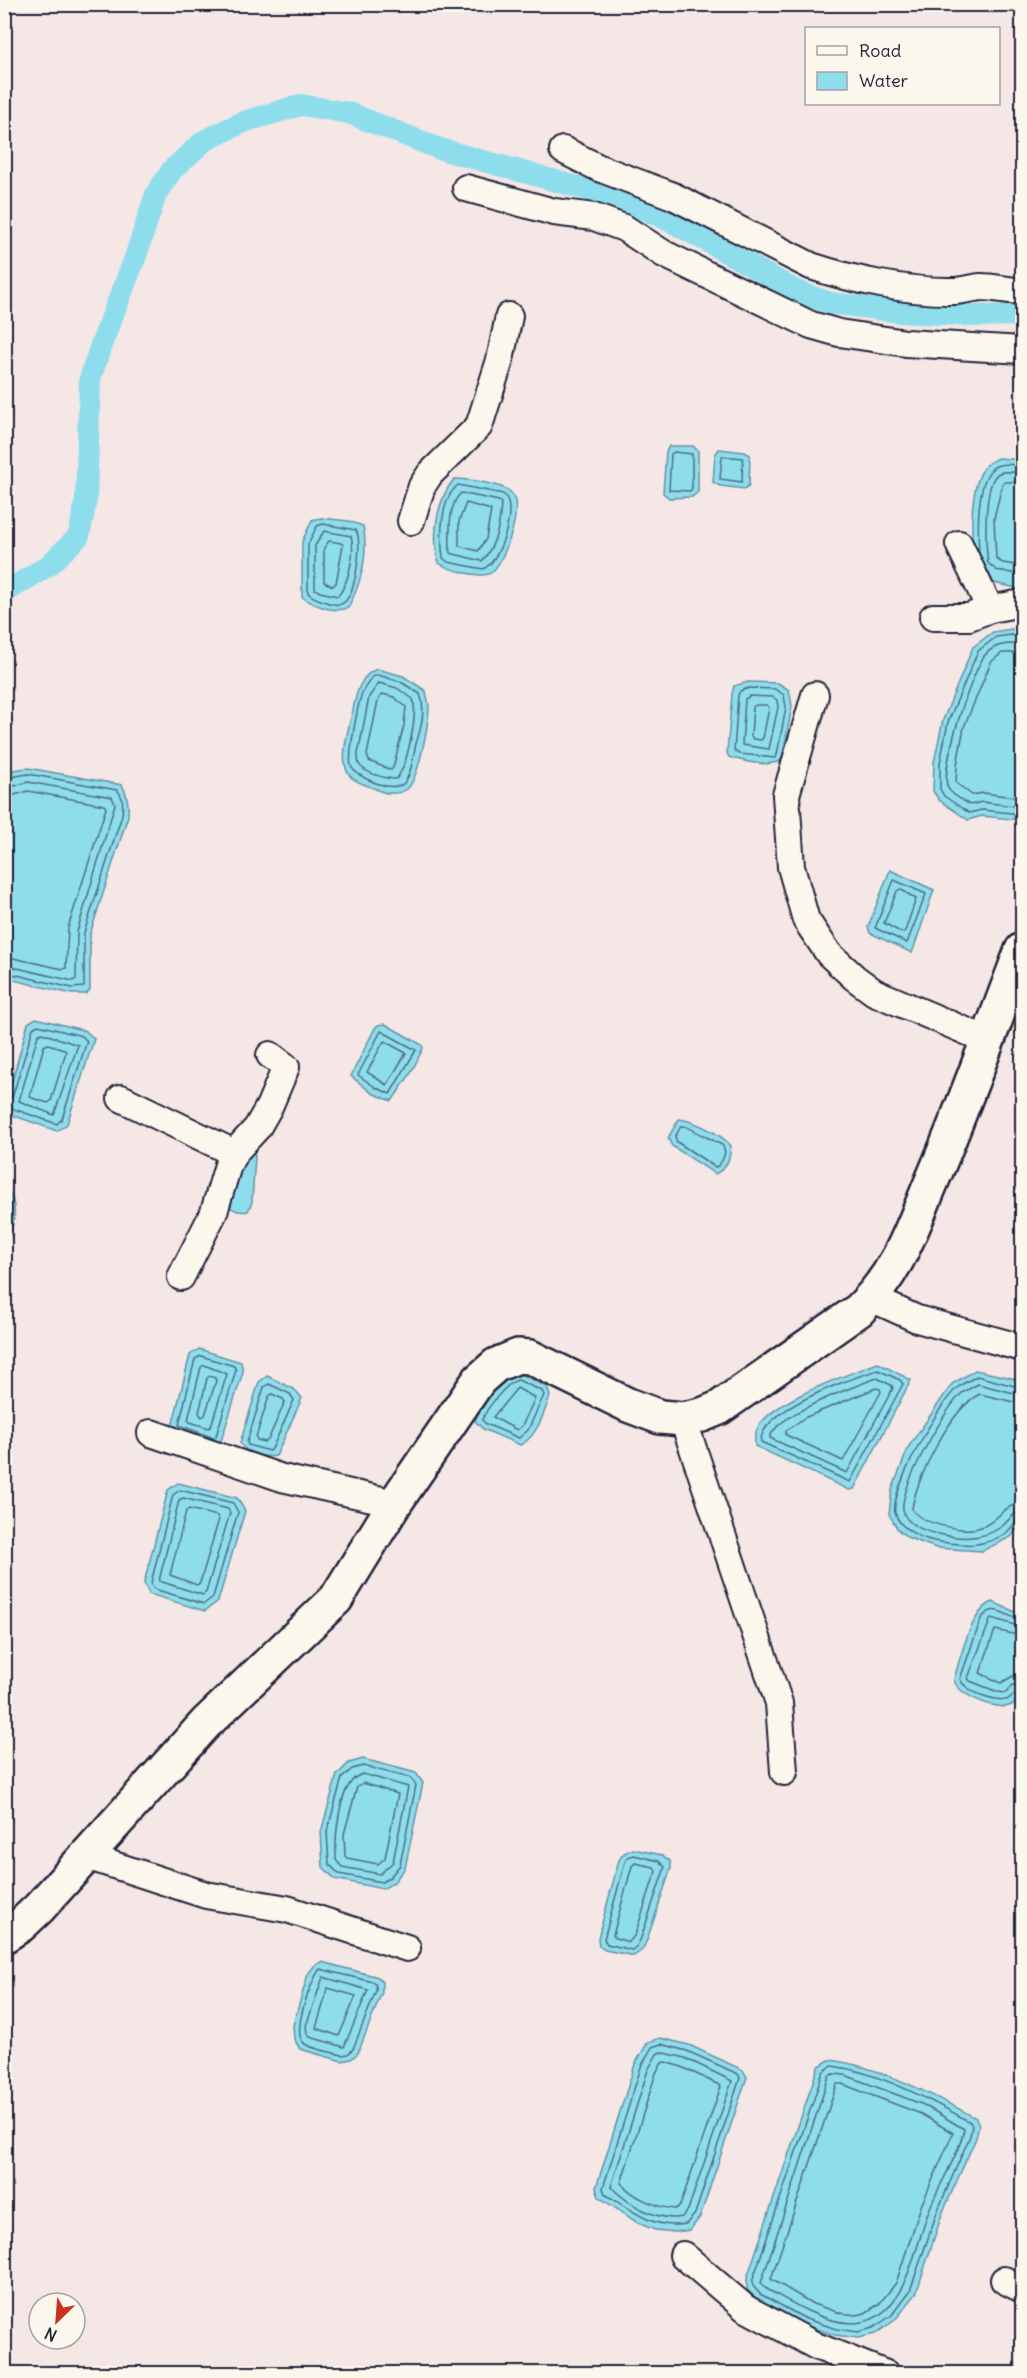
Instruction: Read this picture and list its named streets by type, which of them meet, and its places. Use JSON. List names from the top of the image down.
{
  "legend": ["Road", "Water"],
  "north": "bottom left"
}
